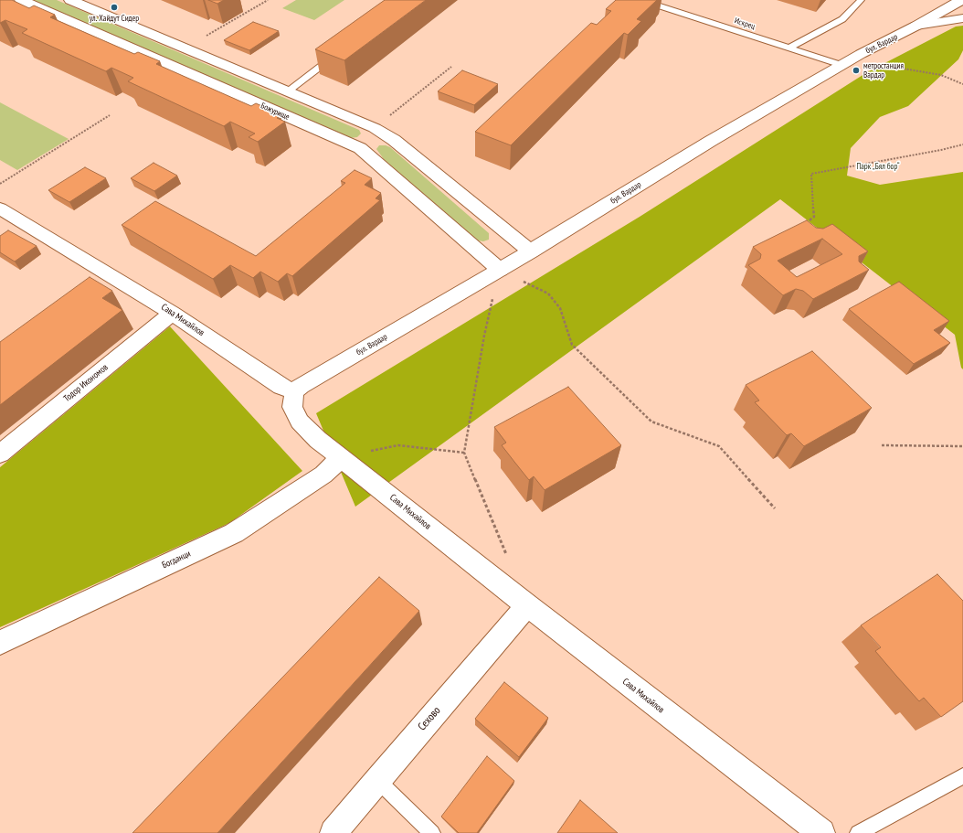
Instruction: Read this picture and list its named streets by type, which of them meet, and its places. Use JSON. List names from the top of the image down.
{
  "streets": {
    "street": [
      "бул. Вардар",
      "Божурище",
      "Сава Михайлов",
      "Тодор Икономов",
      "Богданци",
      "Сехово"
    ],
    "lane": ["Искрец"]
  },
  "crossings": [
    ["Искрец", "бул. Вардар"],
    ["бул. Вардар", "Божурище"],
    ["бул. Вардар", "Сава Михайлов"],
    ["Сава Михайлов", "Тодор Икономов"],
    ["Сава Михайлов", "Богданци"],
    ["Сава Михайлов", "Сехово"]
  ],
  "parks": ["Парк „Бял бор“"],
  "places": ["ул. Хайдут Сидер", "метростанция Вардар"]
}
